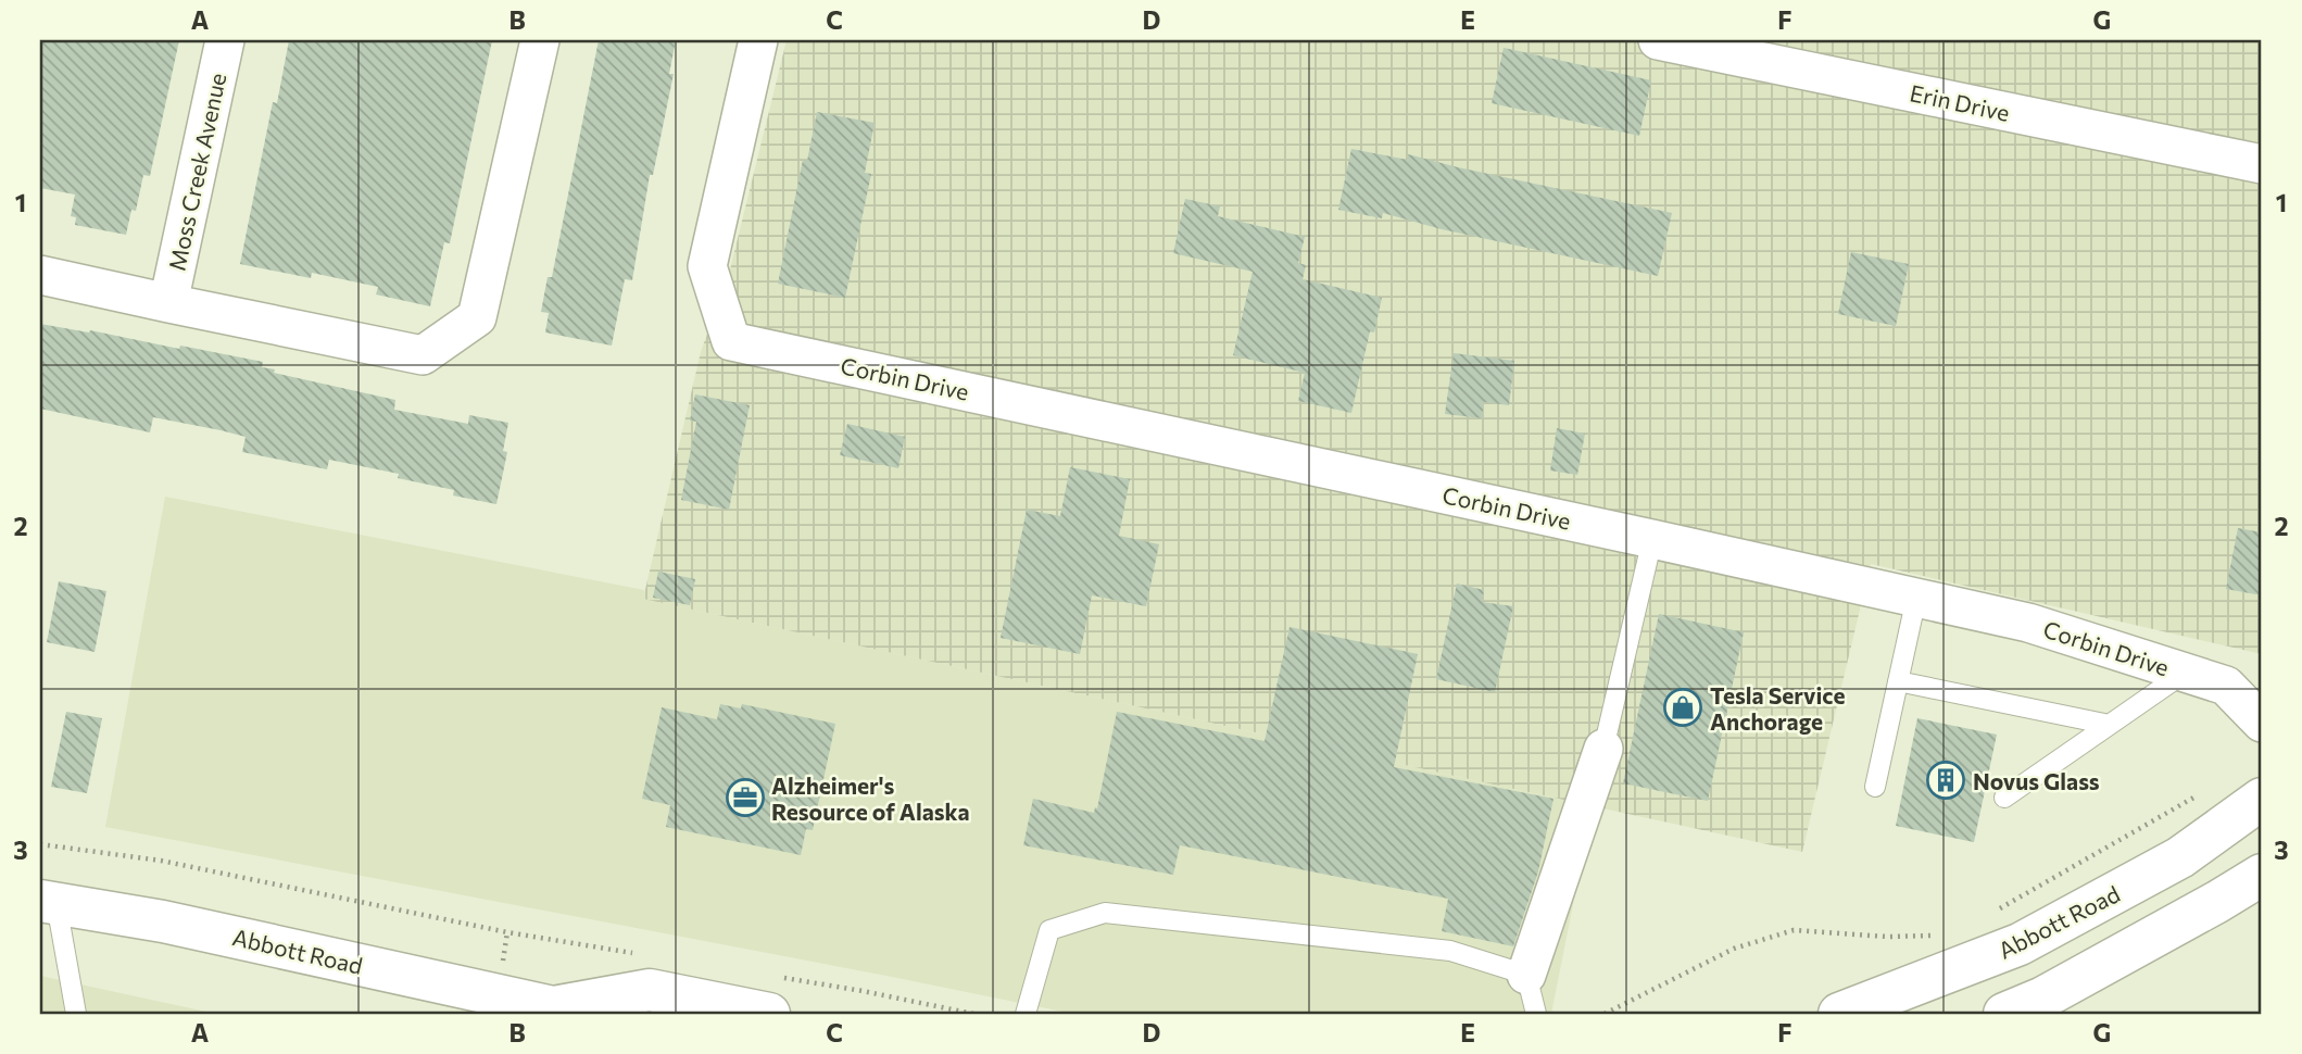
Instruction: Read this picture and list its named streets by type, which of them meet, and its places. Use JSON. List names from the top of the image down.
{
  "streets": {
    "main road": ["Abbott Road"],
    "street": ["Erin Drive", "Moss Creek Avenue", "Corbin Drive"]
  },
  "places": {
    "shop": ["Tesla Service Anchorage"],
    "building": ["Novus Glass"],
    "office": ["Alzheimer's Resource of Alaska"]
  },
  "grid": {
    "columns": [
      "A",
      "B",
      "C",
      "D",
      "E",
      "F",
      "G"
    ],
    "rows": ["1", "2", "3"]
  }
}
